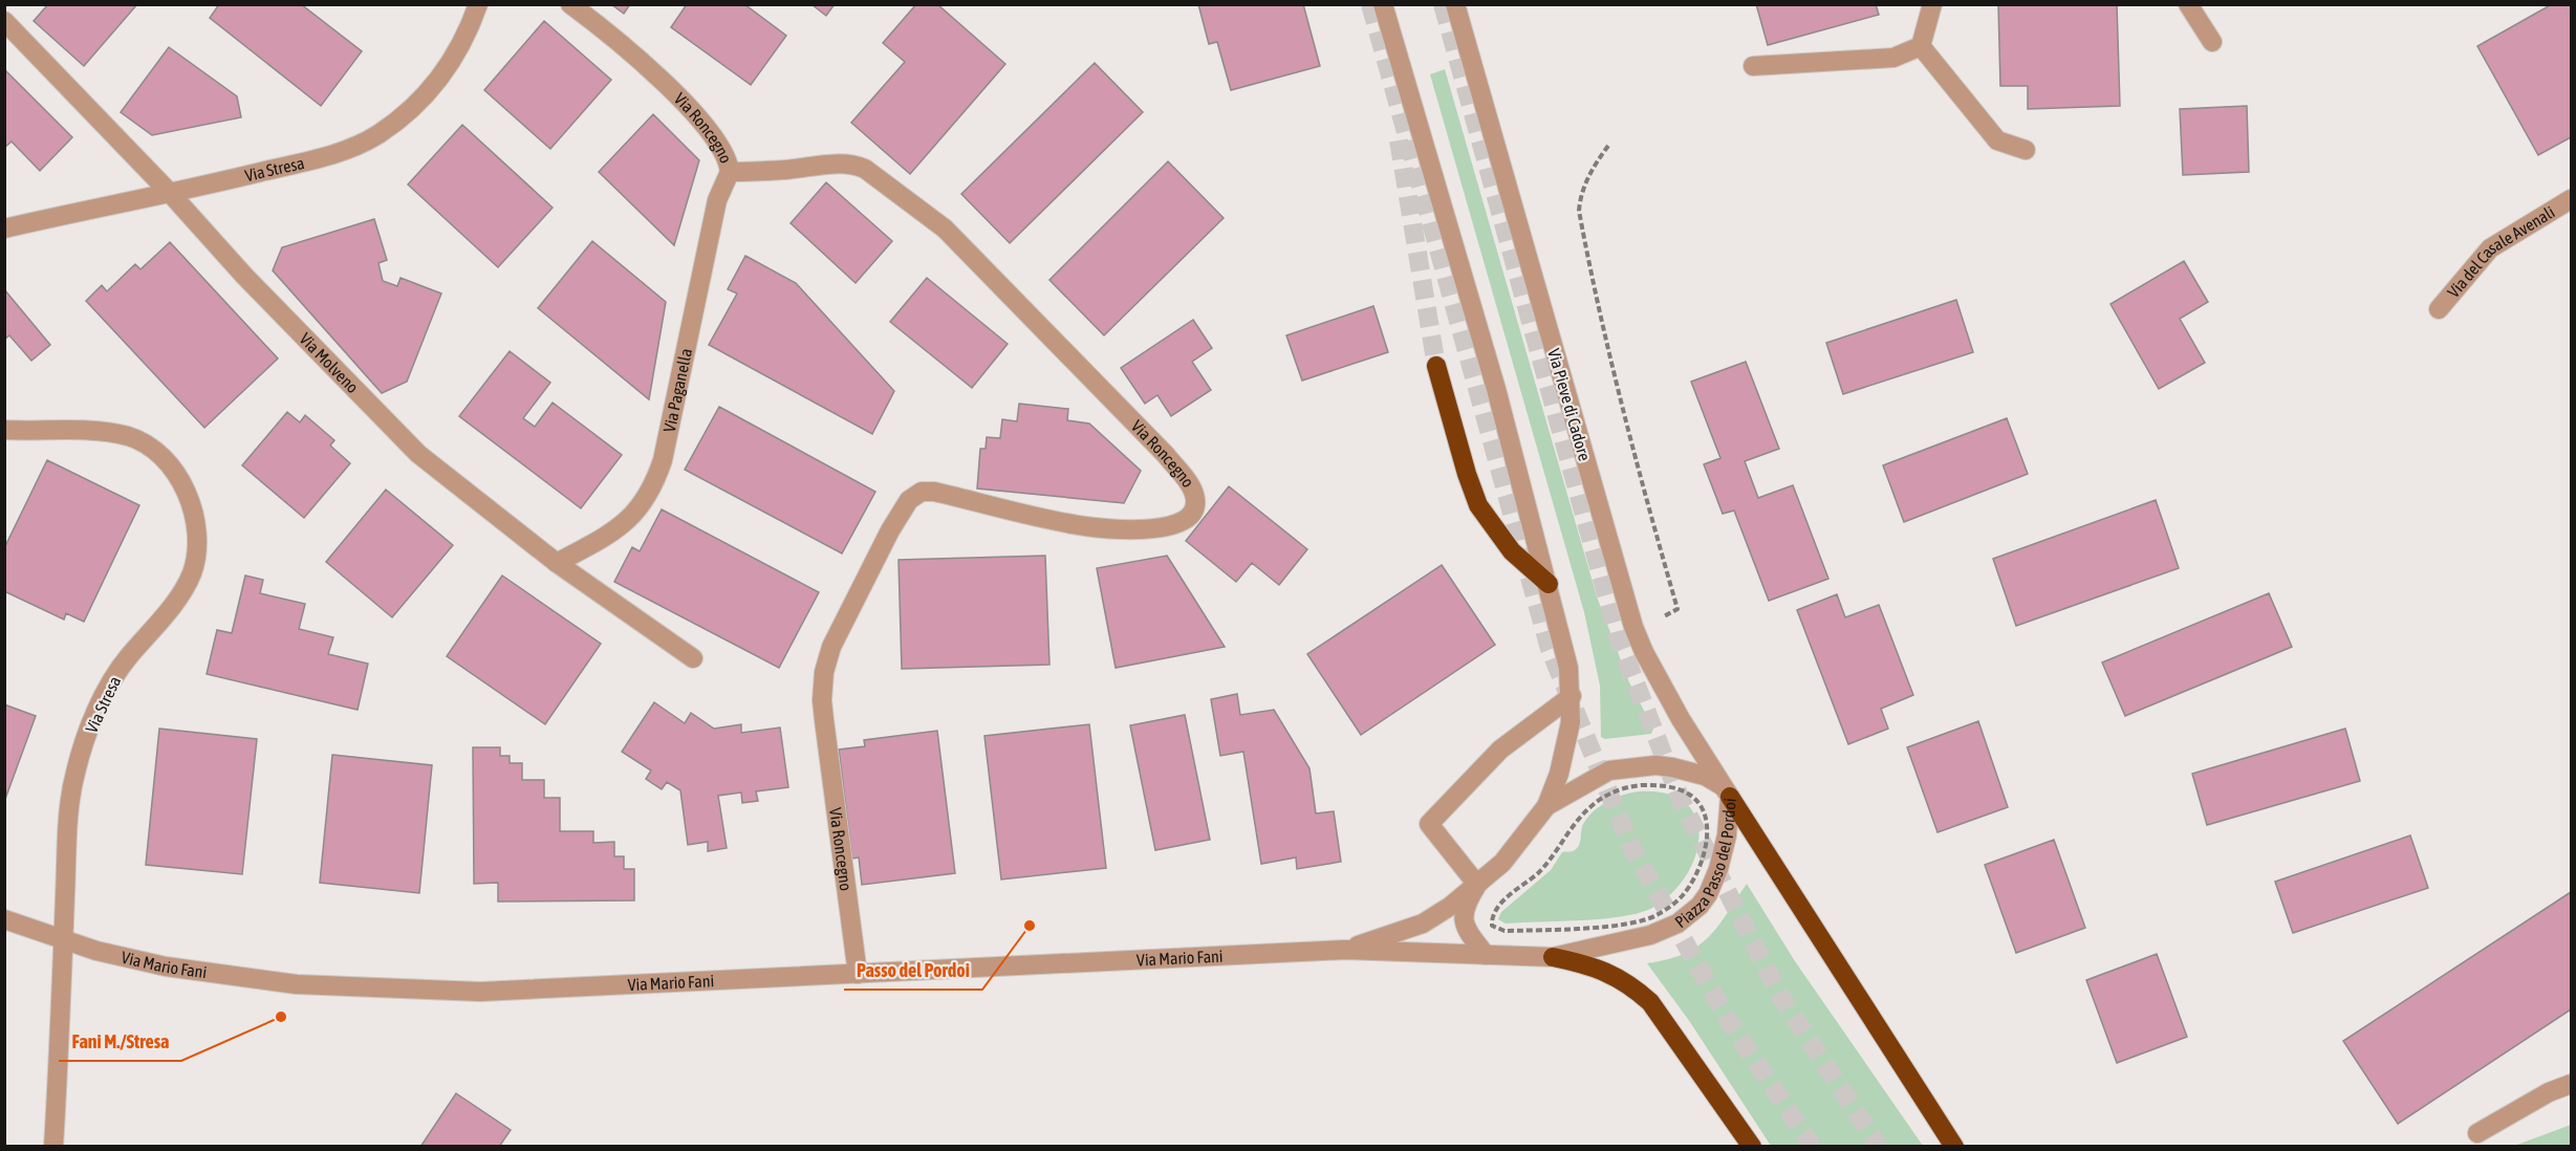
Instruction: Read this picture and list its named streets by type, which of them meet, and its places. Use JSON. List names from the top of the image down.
{
  "streets": {
    "street": [
      "Via Roncegno",
      "Via Stresa",
      "Via del Casale Avenali",
      "Via Molveno",
      "Via Paganella",
      "Via Pieve di Cadore",
      "Piazza Passo del Pordoi",
      "Via Mario Fani"
    ]
  },
  "crossings": [
    ["Via Roncegno", "Via Paganella"],
    ["Via Roncegno", "Via Mario Fani"],
    ["Via Stresa", "Via Molveno"],
    ["Via Stresa", "Via Mario Fani"],
    ["Via Molveno", "Via Paganella"],
    ["Via Pieve di Cadore", "Piazza Passo del Pordoi"],
    ["Piazza Passo del Pordoi", "Via Mario Fani"]
  ],
  "places": ["Passo del Pordoi", "Fani M./Stresa"]
}
